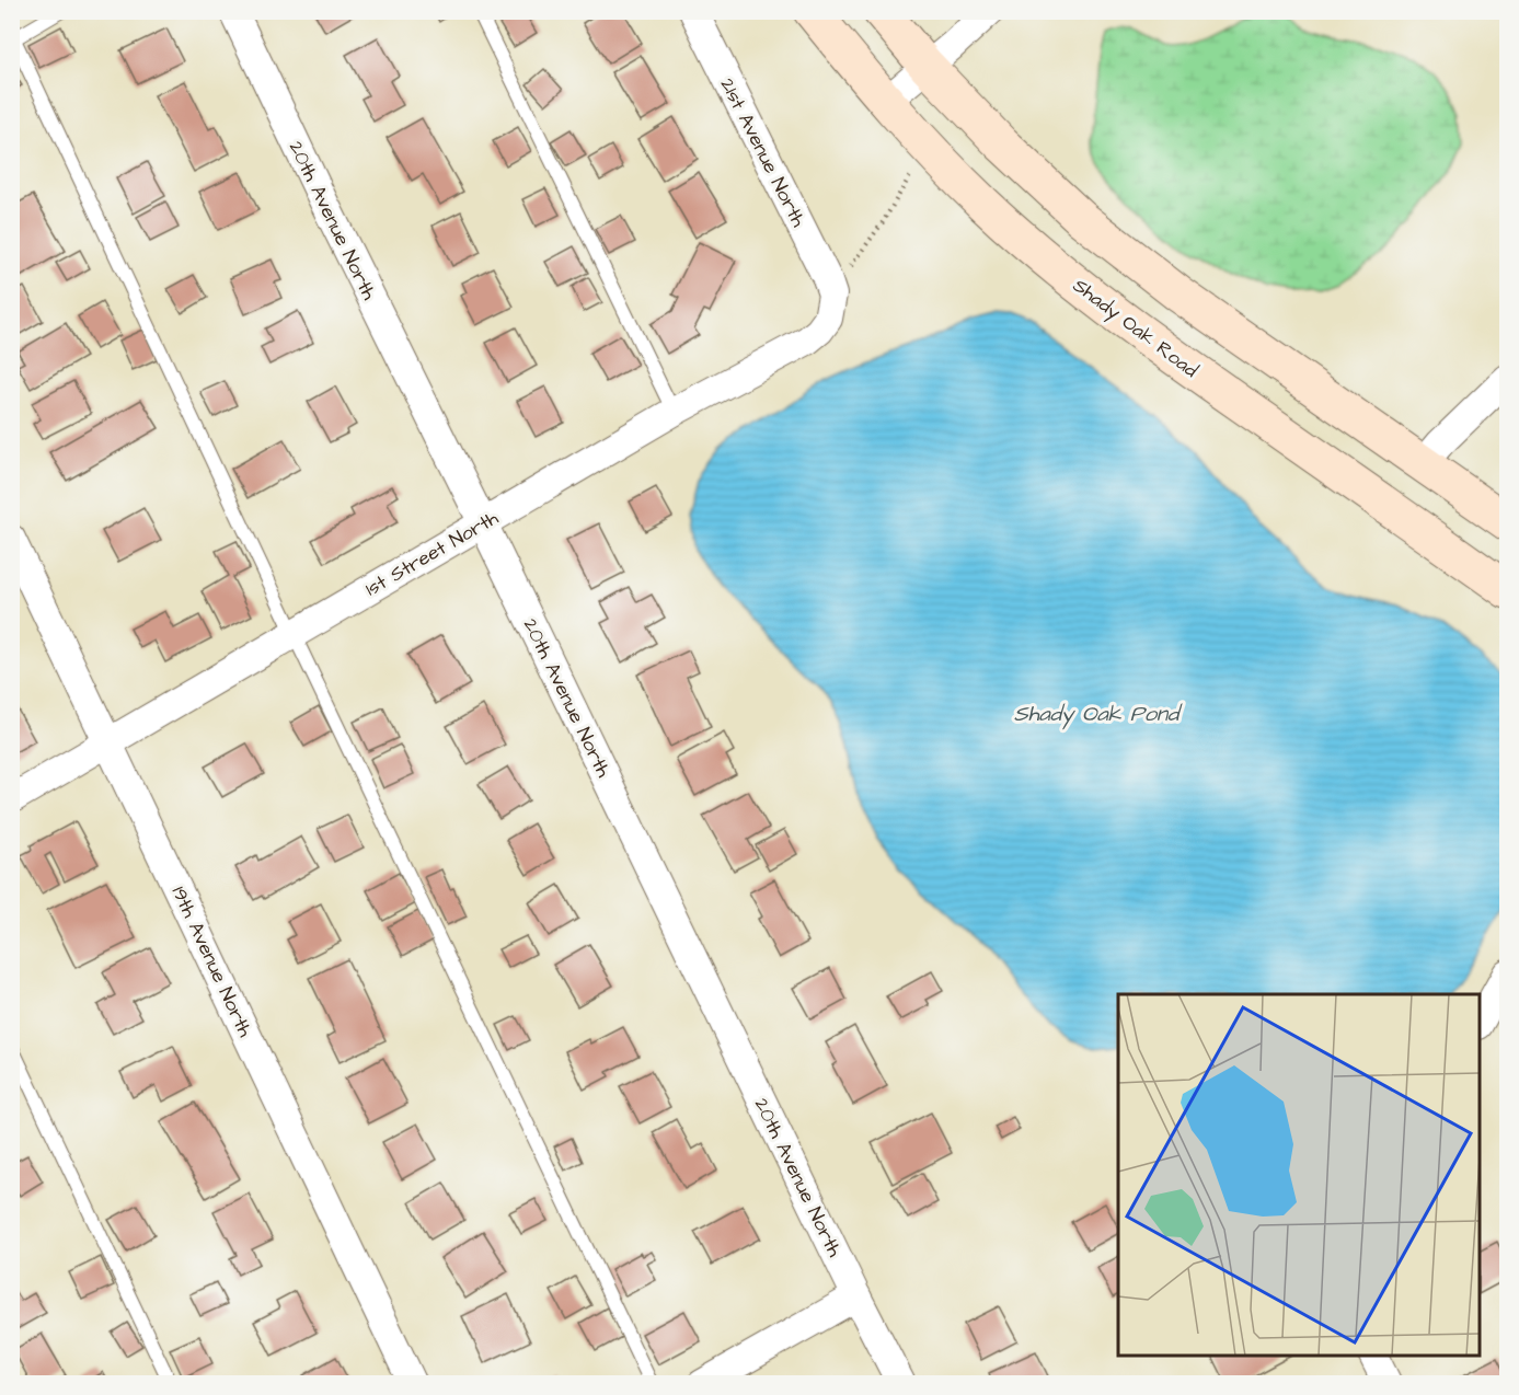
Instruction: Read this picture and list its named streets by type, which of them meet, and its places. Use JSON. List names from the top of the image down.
{
  "streets": {
    "main road": ["Shady Oak Road"],
    "street": [
      "21st Avenue North",
      "20th Avenue North",
      "1st Street North",
      "19th Avenue North"
    ]
  },
  "crossings": [
    ["21st Avenue North", "1st Street North"],
    ["20th Avenue North", "1st Street North"],
    ["1st Street North", "19th Avenue North"]
  ],
  "water": ["Shady Oak Pond"]
}
